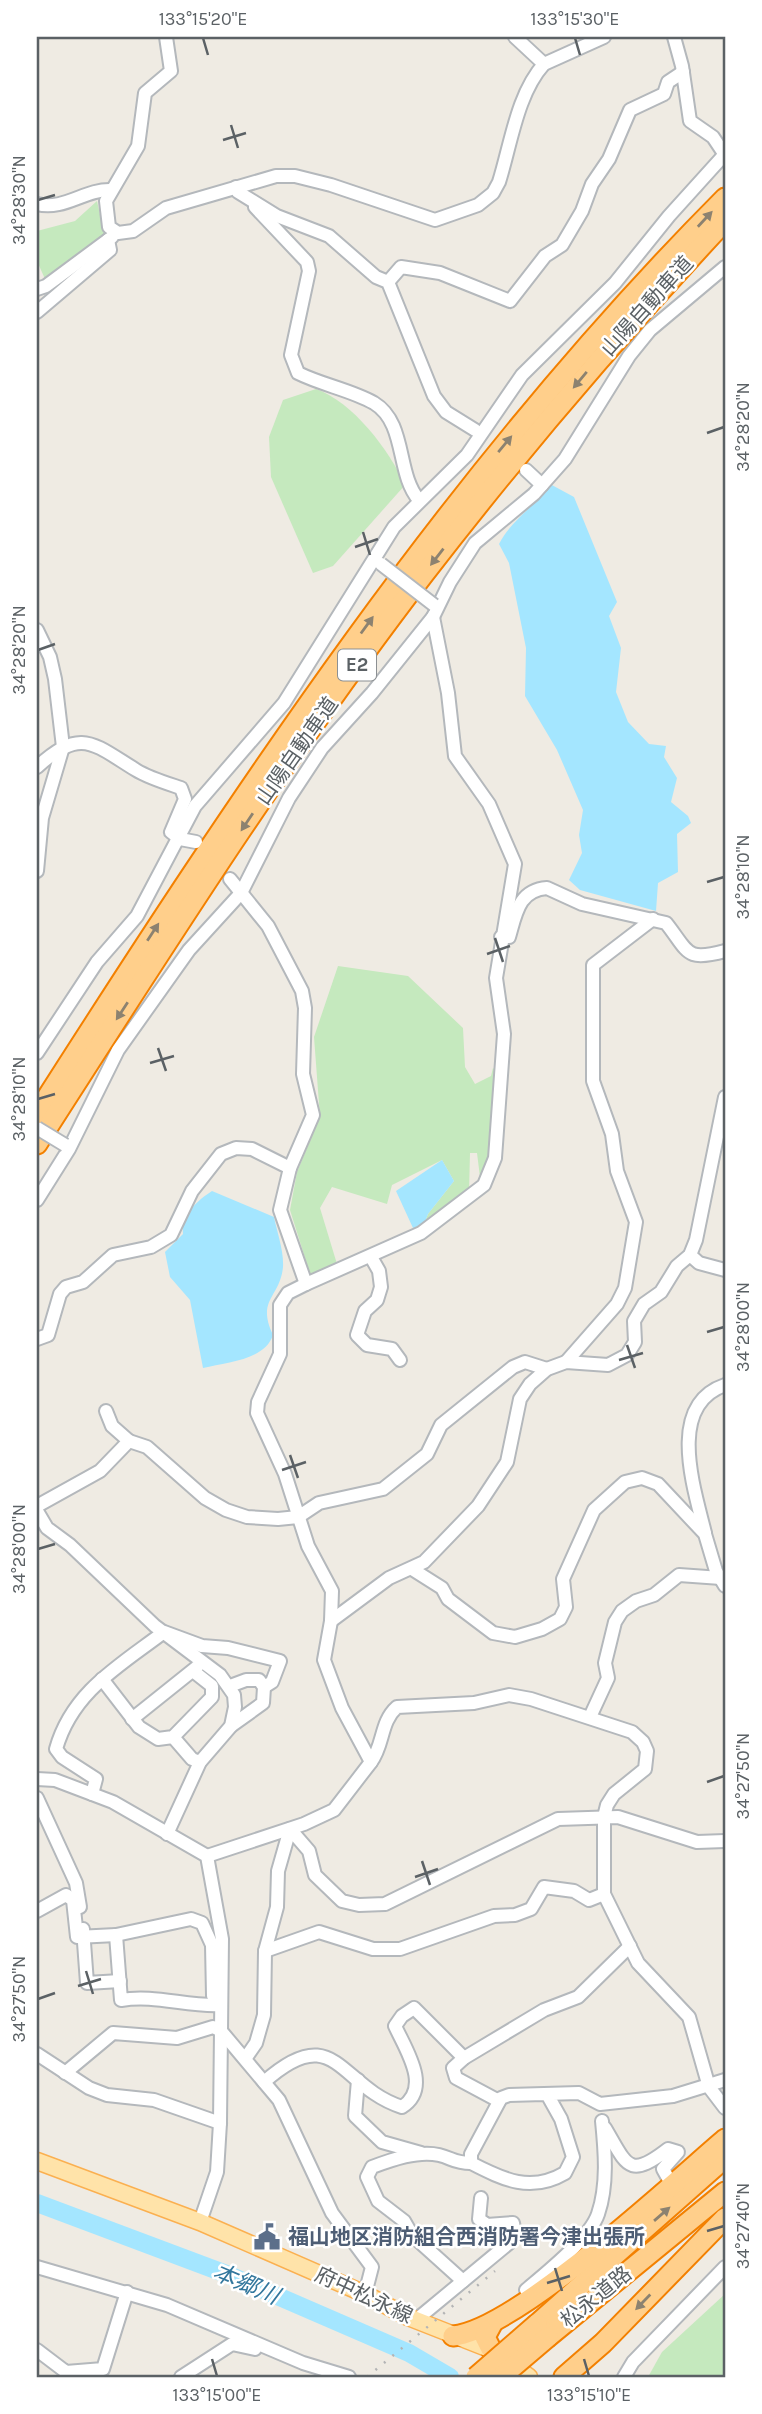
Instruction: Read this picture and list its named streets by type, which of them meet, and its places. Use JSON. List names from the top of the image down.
{
  "streets": {
    "highway": ["山陽自動車道", "E2", "松永道路"],
    "main road": ["府中松永線"]
  },
  "water": ["本郷川"],
  "places": {
    "public building": ["福山地区消防組合西消防署今津出張所"]
  },
  "coordinates": [
    "133°15'20\"E",
    "133°15'30\"E",
    "34°28'30\"N",
    "34°28'20\"N",
    "34°28'10\"N",
    "34°28'00\"N",
    "34°27'50\"N",
    "34°27'40\"N",
    "133°15'00\"E",
    "133°15'10\"E"
  ]
}
